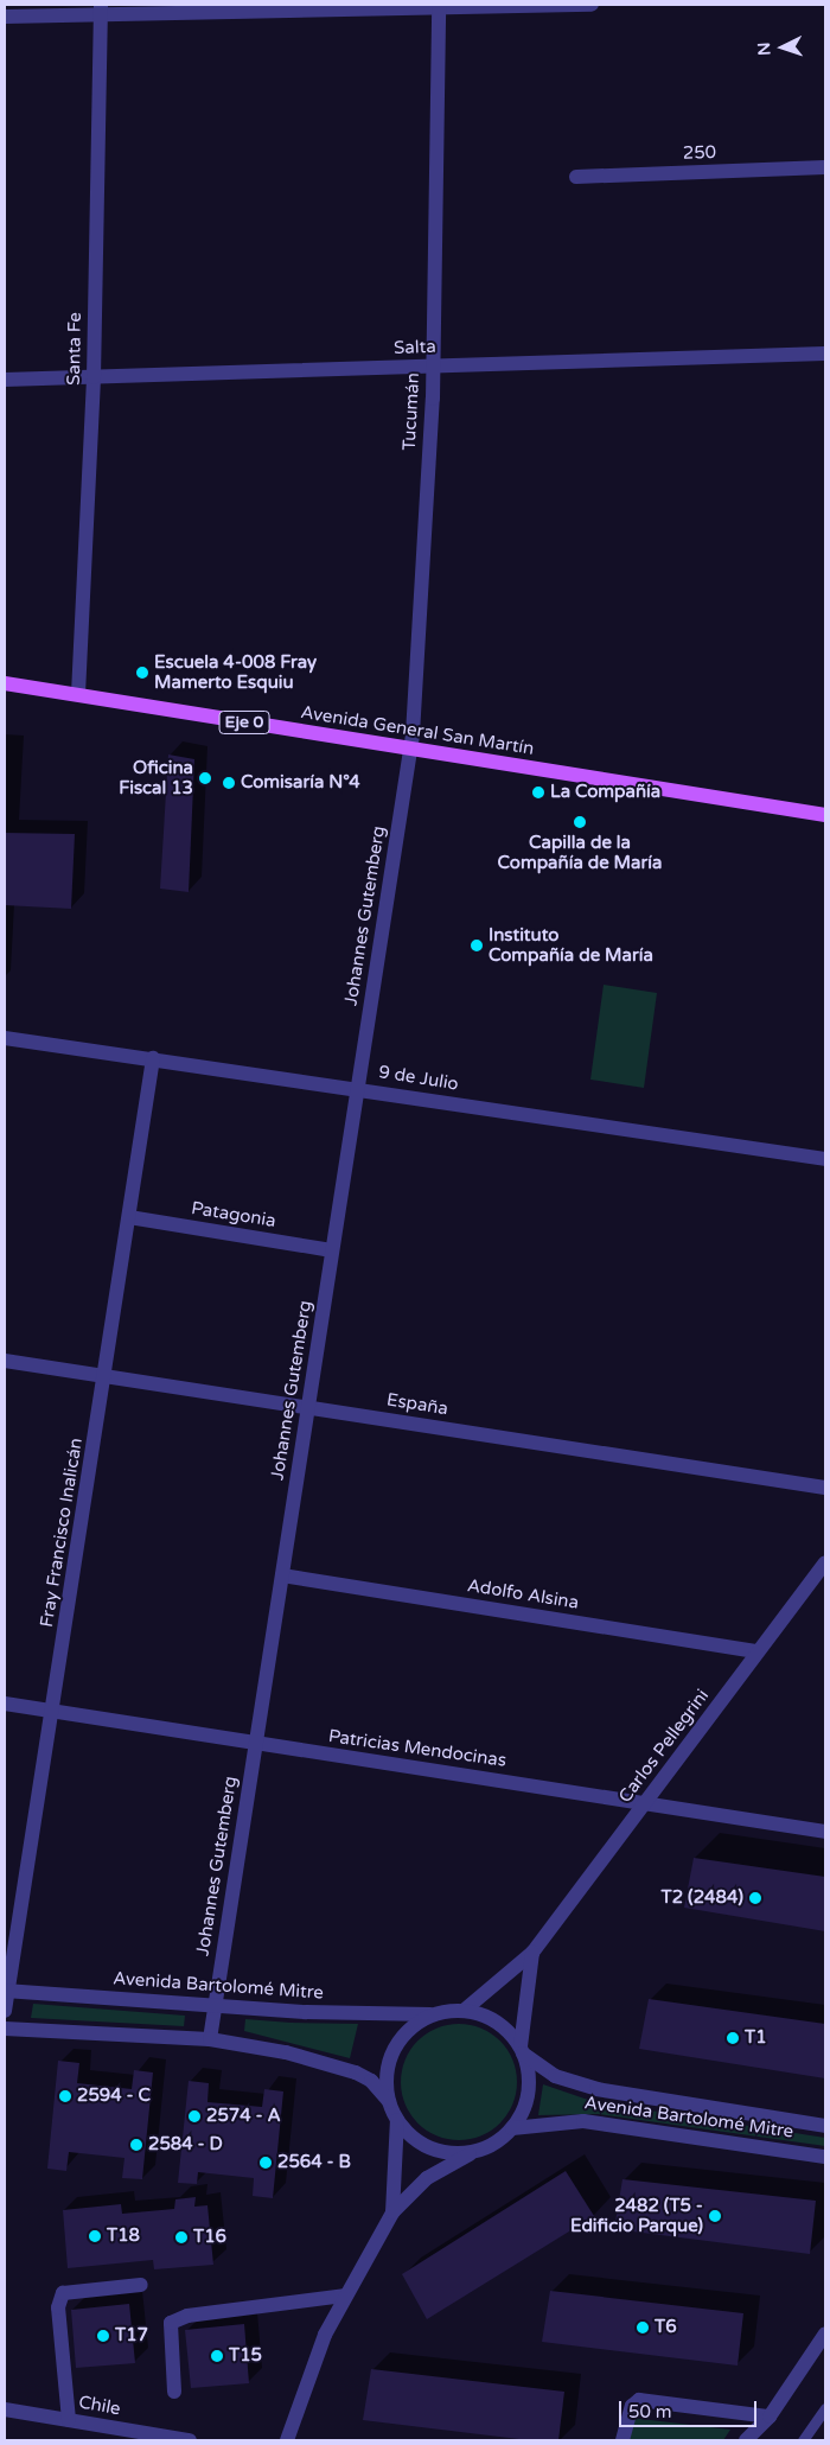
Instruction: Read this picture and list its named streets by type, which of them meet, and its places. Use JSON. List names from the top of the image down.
{
  "streets": {
    "main road": ["Eje 0", "Avenida General San Martín"],
    "street": [
      "250",
      "Salta",
      "Santa Fe",
      "Tucumán",
      "Johannes Gutemberg",
      "9 de Julio",
      "Patagonia",
      "España",
      "Fray Francisco Inalicán",
      "Adolfo Alsina",
      "Carlos Pellegrini",
      "Patricias Mendocinas",
      "Avenida Bartolomé Mitre",
      "Chile"
    ]
  },
  "crossings": [
    ["Salta", "Santa Fe"],
    ["Salta", "Tucumán"],
    ["Santa Fe", "Avenida General San Martín"],
    ["Tucumán", "Avenida General San Martín"],
    ["Tucumán", "Johannes Gutemberg"],
    ["Avenida General San Martín", "Johannes Gutemberg"],
    ["Johannes Gutemberg", "9 de Julio"],
    ["Johannes Gutemberg", "Patagonia"],
    ["Johannes Gutemberg", "España"],
    ["Johannes Gutemberg", "Adolfo Alsina"],
    ["Johannes Gutemberg", "Patricias Mendocinas"],
    ["Johannes Gutemberg", "Avenida Bartolomé Mitre"],
    ["9 de Julio", "Fray Francisco Inalicán"],
    ["Patagonia", "Fray Francisco Inalicán"],
    ["España", "Fray Francisco Inalicán"],
    ["Fray Francisco Inalicán", "Patricias Mendocinas"],
    ["Fray Francisco Inalicán", "Avenida Bartolomé Mitre"],
    ["Adolfo Alsina", "Carlos Pellegrini"],
    ["Carlos Pellegrini", "Patricias Mendocinas"],
    ["Carlos Pellegrini", "Avenida Bartolomé Mitre"]
  ],
  "places": [
    "Escuela 4-008 Fray Mamerto Esquiu",
    "Oficina Fiscal 13",
    "Comisaría N°4",
    "La Compañía",
    "Capilla de la Compañía de María",
    "Instituto Compañía de María",
    "T2 (2484)",
    "T1",
    "2594 - C",
    "2574 - A",
    "2584 - D",
    "2564 - B",
    "2482 (T5 - Edificio Parque)",
    "T18",
    "T16",
    "T6",
    "T17",
    "T15"
  ],
  "scale_bar": "50 m",
  "north": "left"
}
